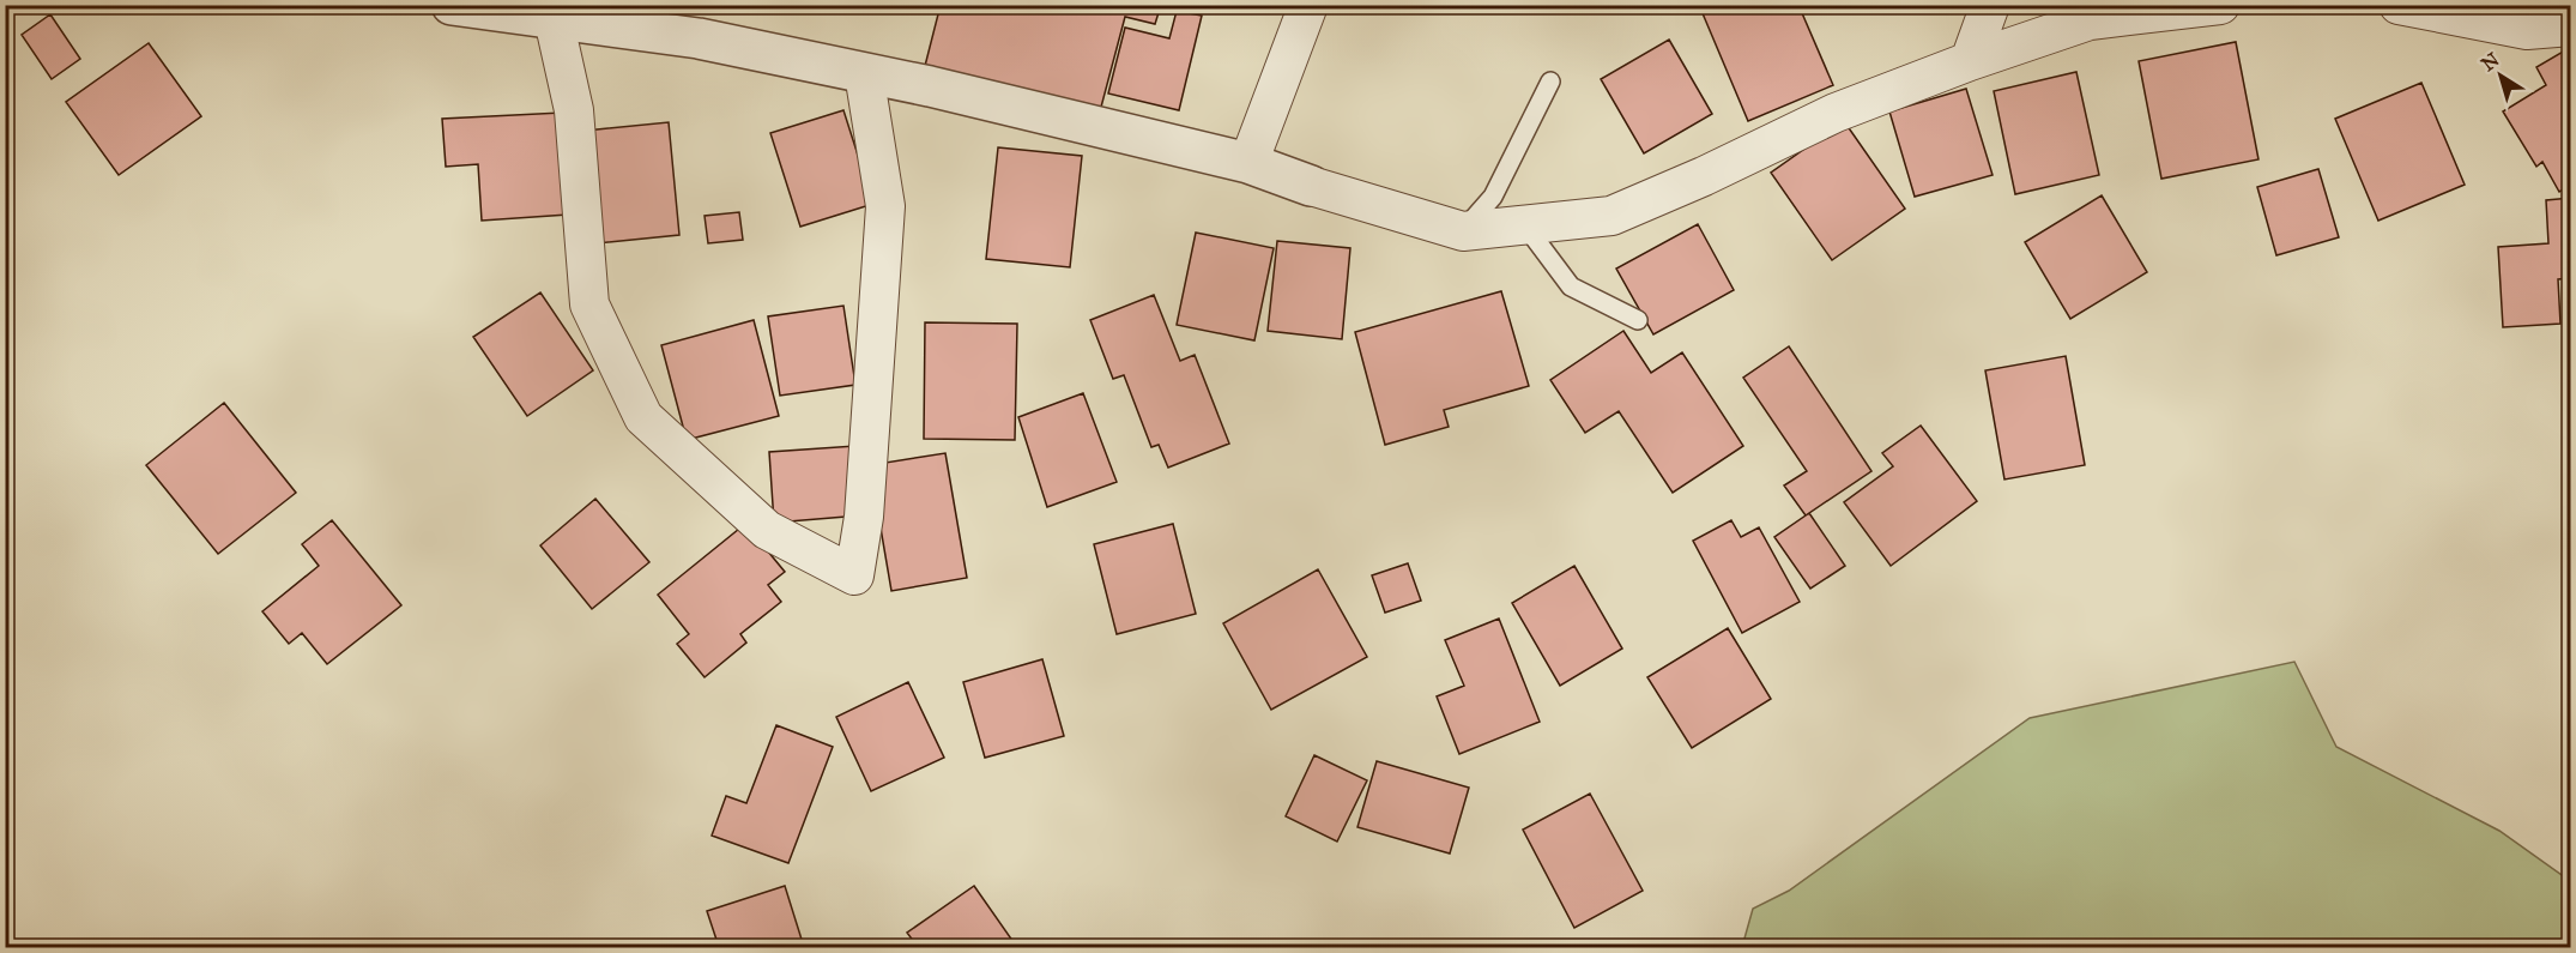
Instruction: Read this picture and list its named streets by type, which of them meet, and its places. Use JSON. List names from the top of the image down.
{
  "north": "top left"
}
